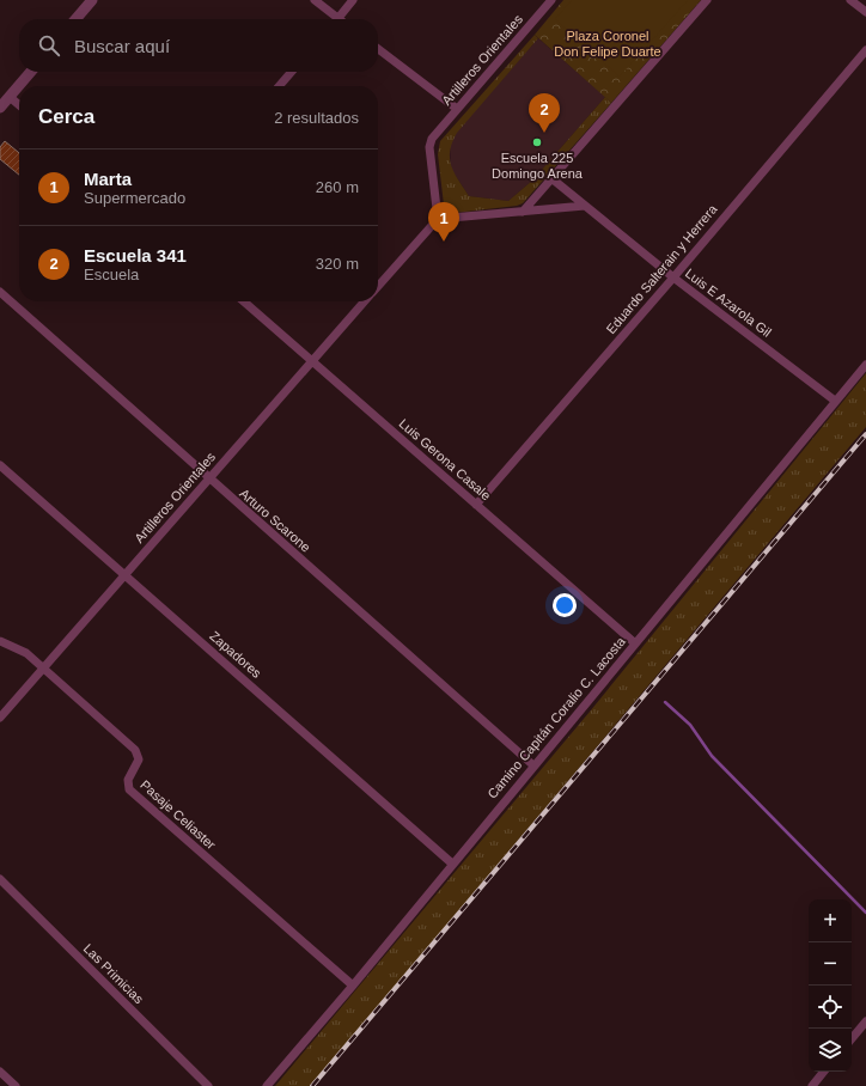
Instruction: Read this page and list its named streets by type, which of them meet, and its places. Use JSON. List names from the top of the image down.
{
  "streets": {
    "street": [
      "Artilleros Orientales",
      "Eduardo Salterain y Herrera",
      "Luis E Azarola Gil",
      "Luis Gerona Casale",
      "Arturo Scarone",
      "Zapadores",
      "Camino Capitán Coralio C. Lacosta",
      "Pasaje Celiaster",
      "Las Primicias"
    ]
  },
  "crossings": [
    ["Artilleros Orientales", "Luis Gerona Casale"],
    ["Artilleros Orientales", "Arturo Scarone"],
    ["Artilleros Orientales", "Zapadores"],
    ["Artilleros Orientales", "Pasaje Celiaster"],
    ["Eduardo Salterain y Herrera", "Luis E Azarola Gil"],
    ["Eduardo Salterain y Herrera", "Luis Gerona Casale"],
    ["Luis E Azarola Gil", "Camino Capitán Coralio C. Lacosta"],
    ["Luis Gerona Casale", "Camino Capitán Coralio C. Lacosta"],
    ["Arturo Scarone", "Camino Capitán Coralio C. Lacosta"],
    ["Zapadores", "Camino Capitán Coralio C. Lacosta"],
    ["Camino Capitán Coralio C. Lacosta", "Pasaje Celiaster"]
  ],
  "parks": ["Plaza Coronel Don Felipe Duarte"],
  "places": ["Escuela 225 Domingo Arena"],
  "page": {
    "search": "Buscar aquí",
    "heading": ["Cerca", "2 resultados"],
    "pins": ["2", "1"],
    "list": [
      {
        "mark": "1",
        "name": "Marta",
        "note": "Supermercado",
        "value": "260 m"
      },
      {
        "mark": "2",
        "name": "Escuela 341",
        "note": "Escuela",
        "value": "320 m"
      }
    ],
    "map_buttons": ["+", "−"]
  }
}
